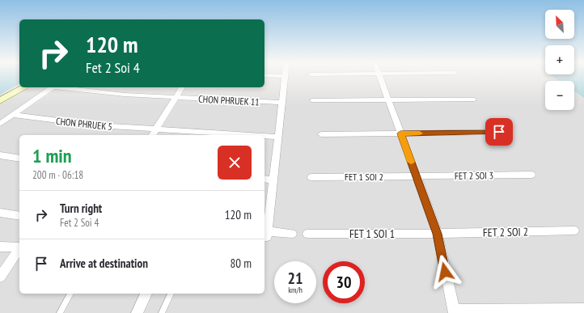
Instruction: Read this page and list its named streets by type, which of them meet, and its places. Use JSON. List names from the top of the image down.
{
  "streets": {
    "street": [
      "CHON PHRUEK 11",
      "CHON PHRUEK 5",
      "FET 2 SOI 3",
      "FET 1 SOI 2",
      "FET 2 SOI 2",
      "FET 1 SOI 1"
    ]
  },
  "crossings": [
    ["FET 2 SOI 3", "FET 1 SOI 2"],
    ["FET 2 SOI 2", "FET 1 SOI 1"]
  ],
  "north": "top left",
  "page": {
    "map_buttons": ["+", "−"],
    "turn": ["120 m", "Fet 2 Soi 4"],
    "heading": ["1 min", "200 m · 06:18"],
    "list": [
      {
        "name": "Turn right",
        "note": "Fet 2 Soi 4",
        "value": "120 m"
      },
      {
        "name": "Arrive at destination",
        "value": "80 m"
      }
    ],
    "speed": "21 km/h",
    "limit": "30"
  }
}
